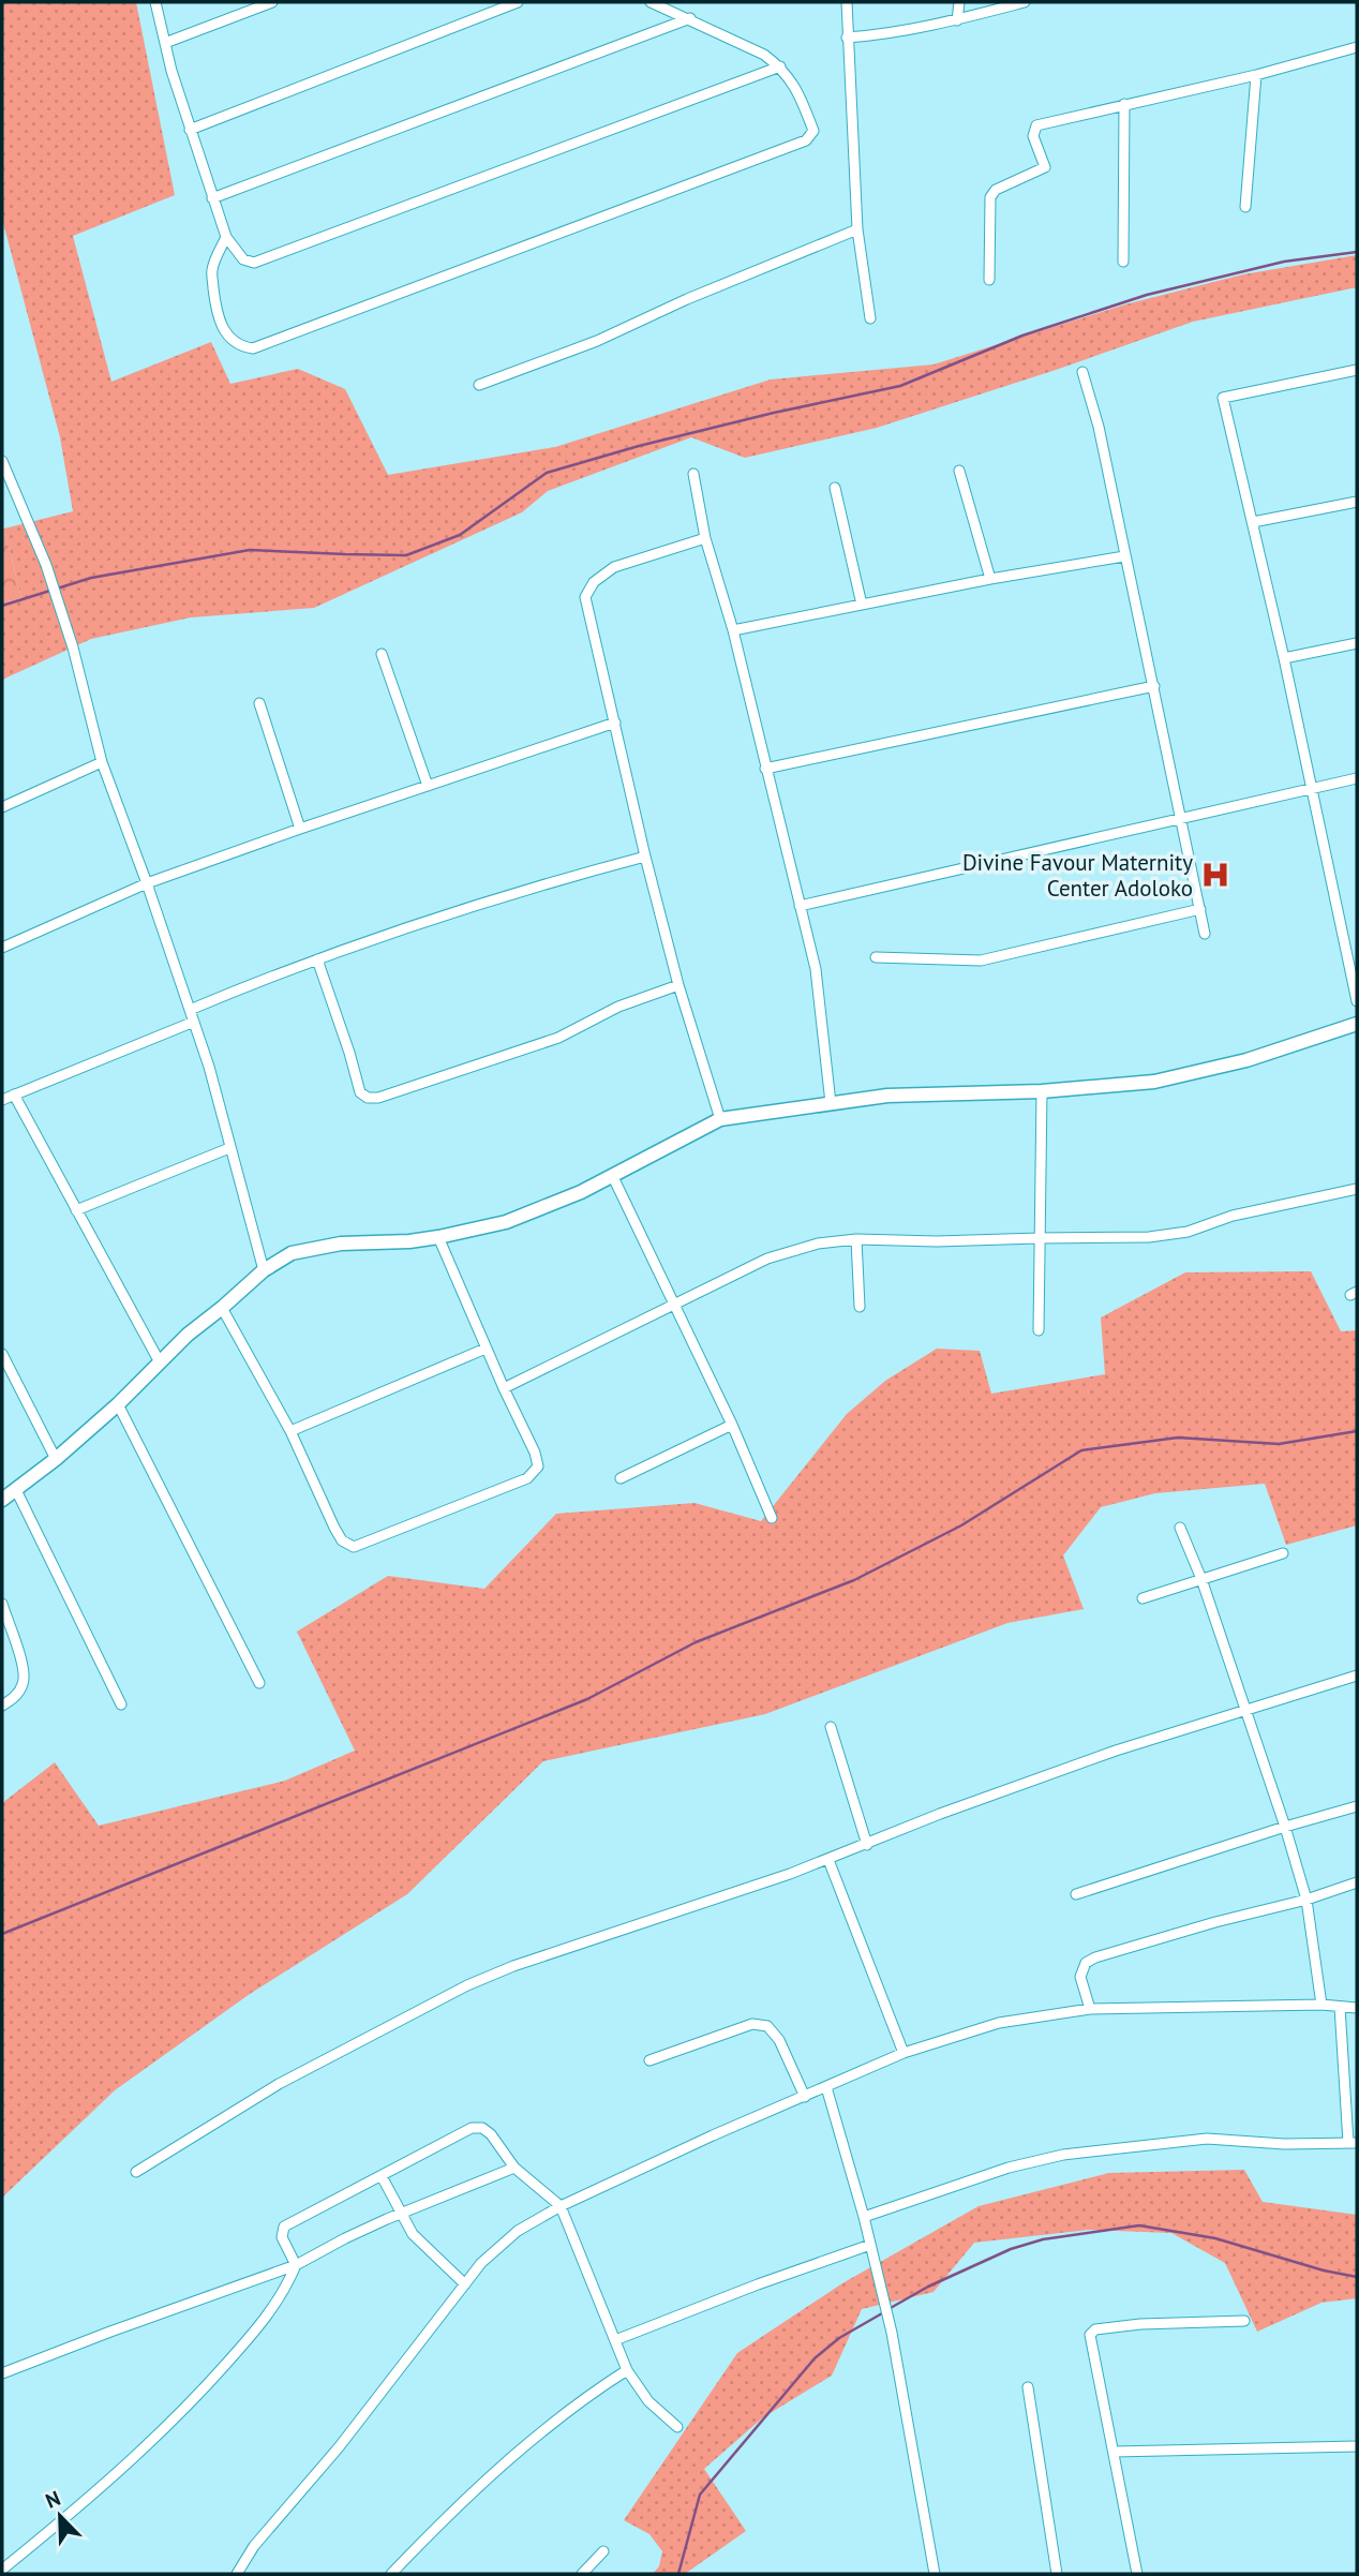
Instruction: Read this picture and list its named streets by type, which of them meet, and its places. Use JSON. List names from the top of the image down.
{
  "places": {
    "hospital": ["Divine Favour Maternity Center Adoloko"]
  },
  "north": "top left"
}
